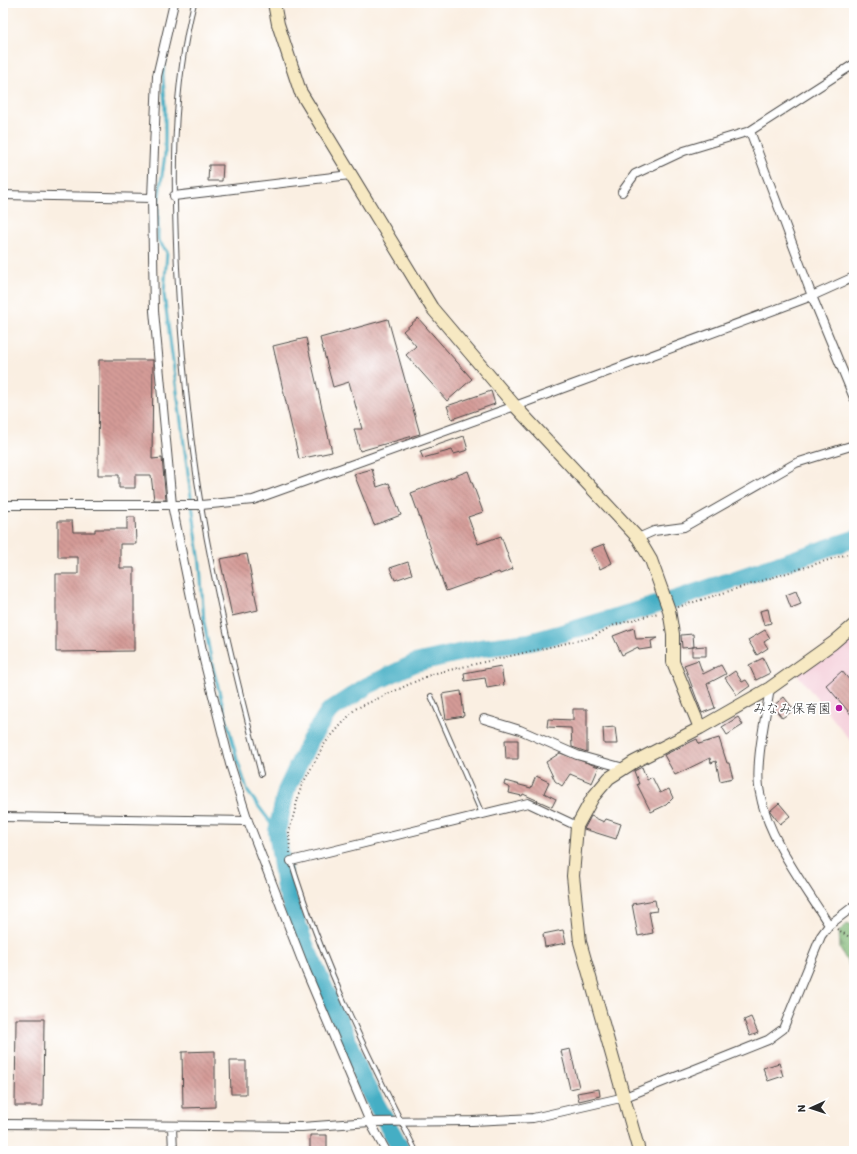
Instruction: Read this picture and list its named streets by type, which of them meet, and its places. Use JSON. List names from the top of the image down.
{
  "places": ["みなみ保育園"],
  "north": "left"
}
